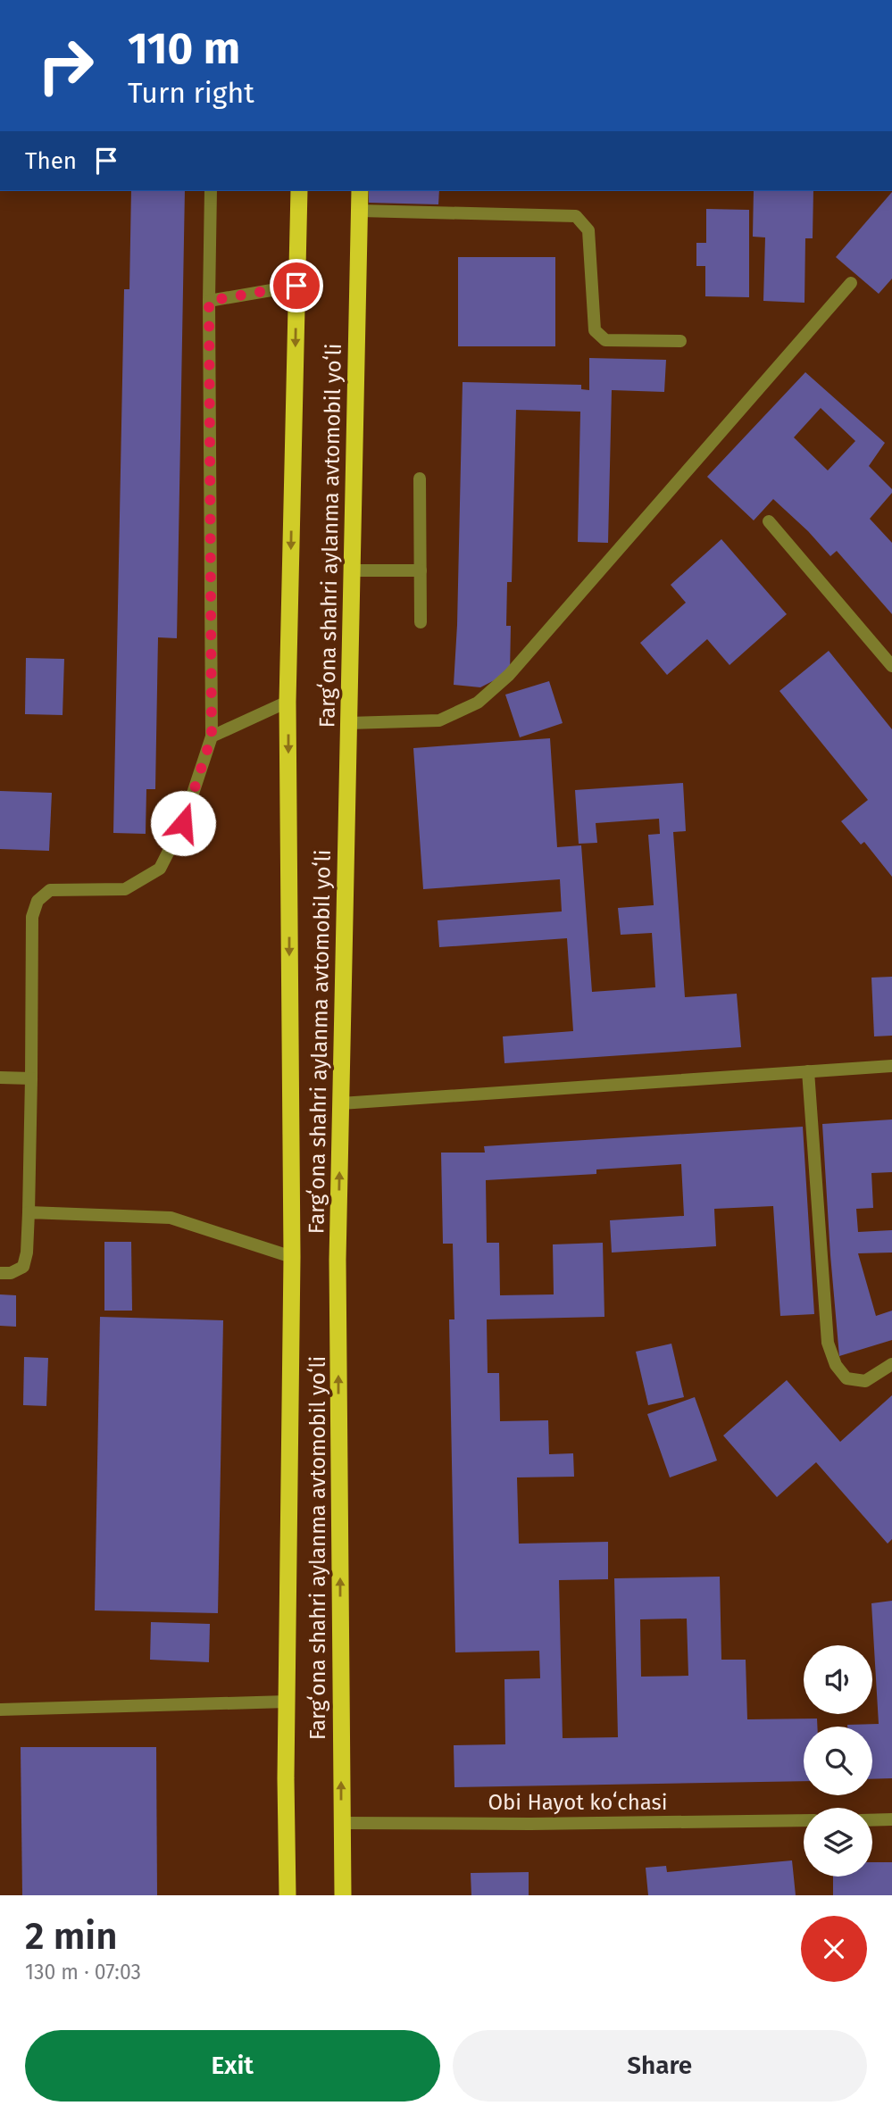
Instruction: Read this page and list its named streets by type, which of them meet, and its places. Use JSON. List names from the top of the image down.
{
  "streets": {
    "highway": ["Fargʻona shahri aylanma avtomobil yoʻli"],
    "street": ["Obi Hayot koʻchasi"]
  },
  "crossings": [
    ["Fargʻona shahri aylanma avtomobil yoʻli", "Obi Hayot koʻchasi"]
  ],
  "page": {
    "turn": ["110 m", "Turn right"],
    "then": "Then",
    "heading": ["2 min", "130 m · 07:03"],
    "buttons": ["Exit", "Share"]
  }
}
